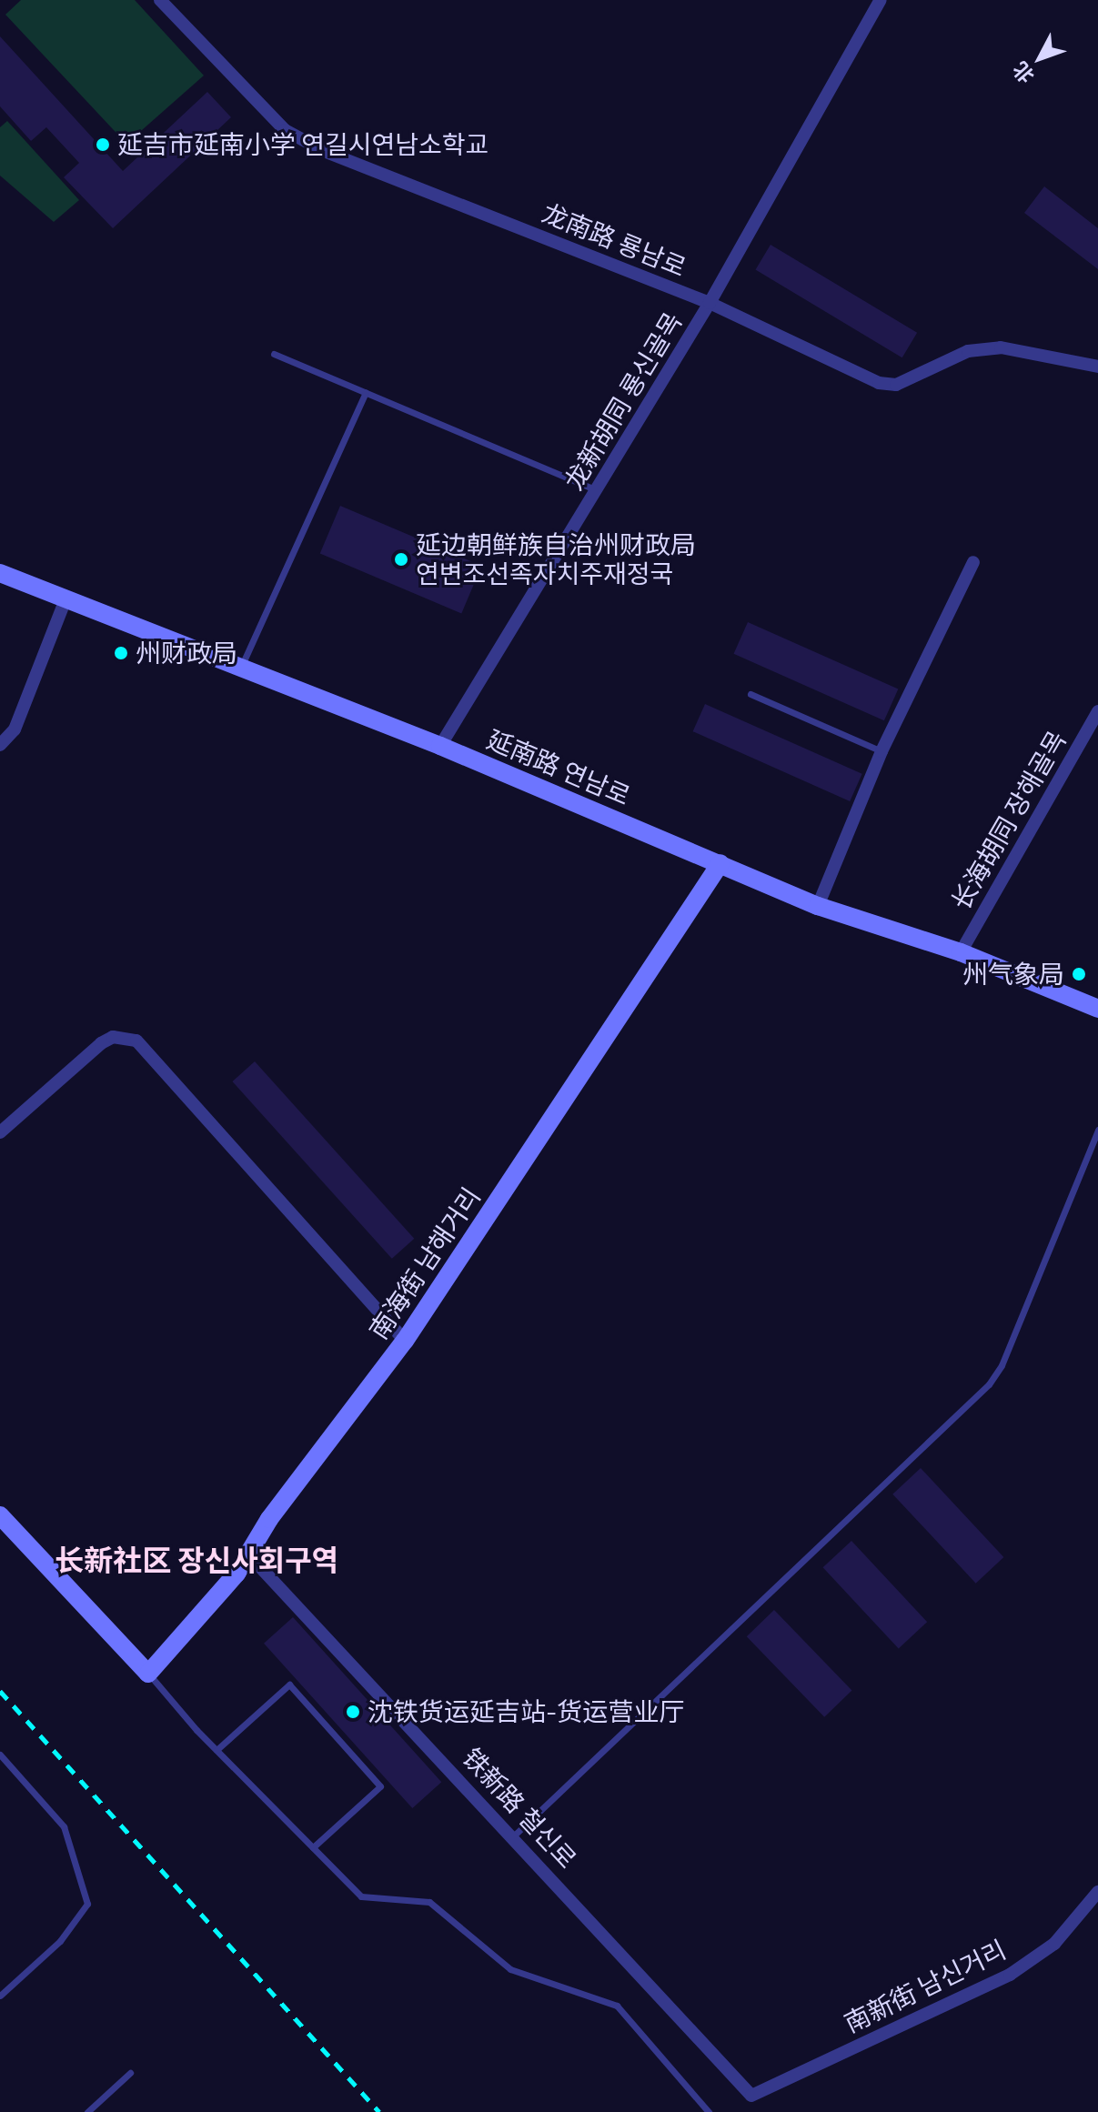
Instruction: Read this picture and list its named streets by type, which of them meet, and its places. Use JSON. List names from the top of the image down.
{
  "streets": {
    "street": [
      "龙南路 룡남로",
      "龙新胡同 룡신골목",
      "延南路 연남로",
      "长海胡同 장해골목",
      "南海街 남해거리",
      "铁新路 철신로",
      "南新街 남신거리"
    ]
  },
  "crossings": [
    ["龙南路 룡남로", "龙新胡同 룡신골목"],
    ["龙新胡同 룡신골목", "延南路 연남로"],
    ["延南路 연남로", "长海胡同 장해골목"],
    ["延南路 연남로", "南海街 남해거리"],
    ["南海街 남해거리", "铁新路 철신로"],
    ["铁新路 철신로", "南新街 남신거리"]
  ],
  "districts": ["长新社区 장신사회구역"],
  "places": [
    "延吉市延南小学 연길시연남소학교",
    "延边朝鲜族自治州财政局 연변조선족자치주재정국",
    "州财政局",
    "州气象局",
    "沈铁货运延吉站-货运营业厅"
  ],
  "north": "bottom left"
}
